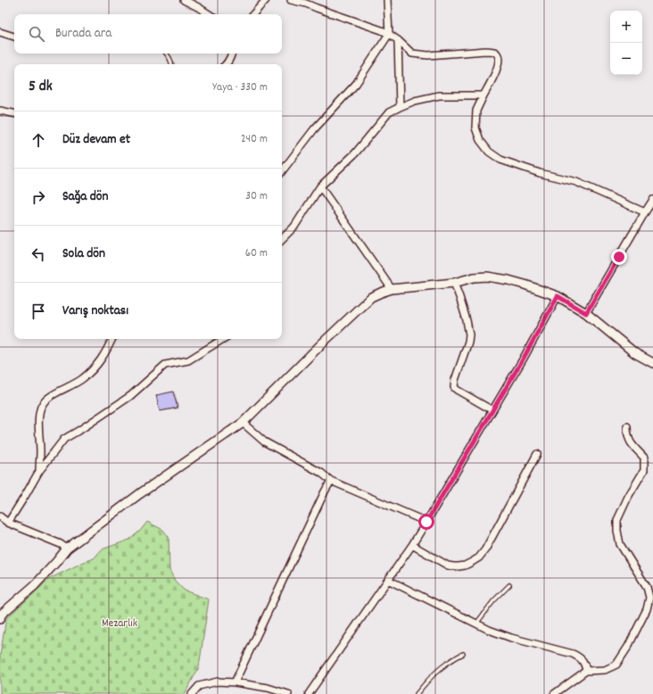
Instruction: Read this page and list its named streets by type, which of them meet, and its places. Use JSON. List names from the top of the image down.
{
  "parks": ["Mezarlık"],
  "page": {
    "map_buttons": ["+", "−"],
    "search": "Burada ara",
    "heading": ["5 dk", "Yaya · 330 m"],
    "list": [
      ["Düz devam et", "240 m"],
      ["Sağa dön", "30 m"],
      ["Sola dön", "60 m"],
      "Varış noktası"
    ]
  }
}
